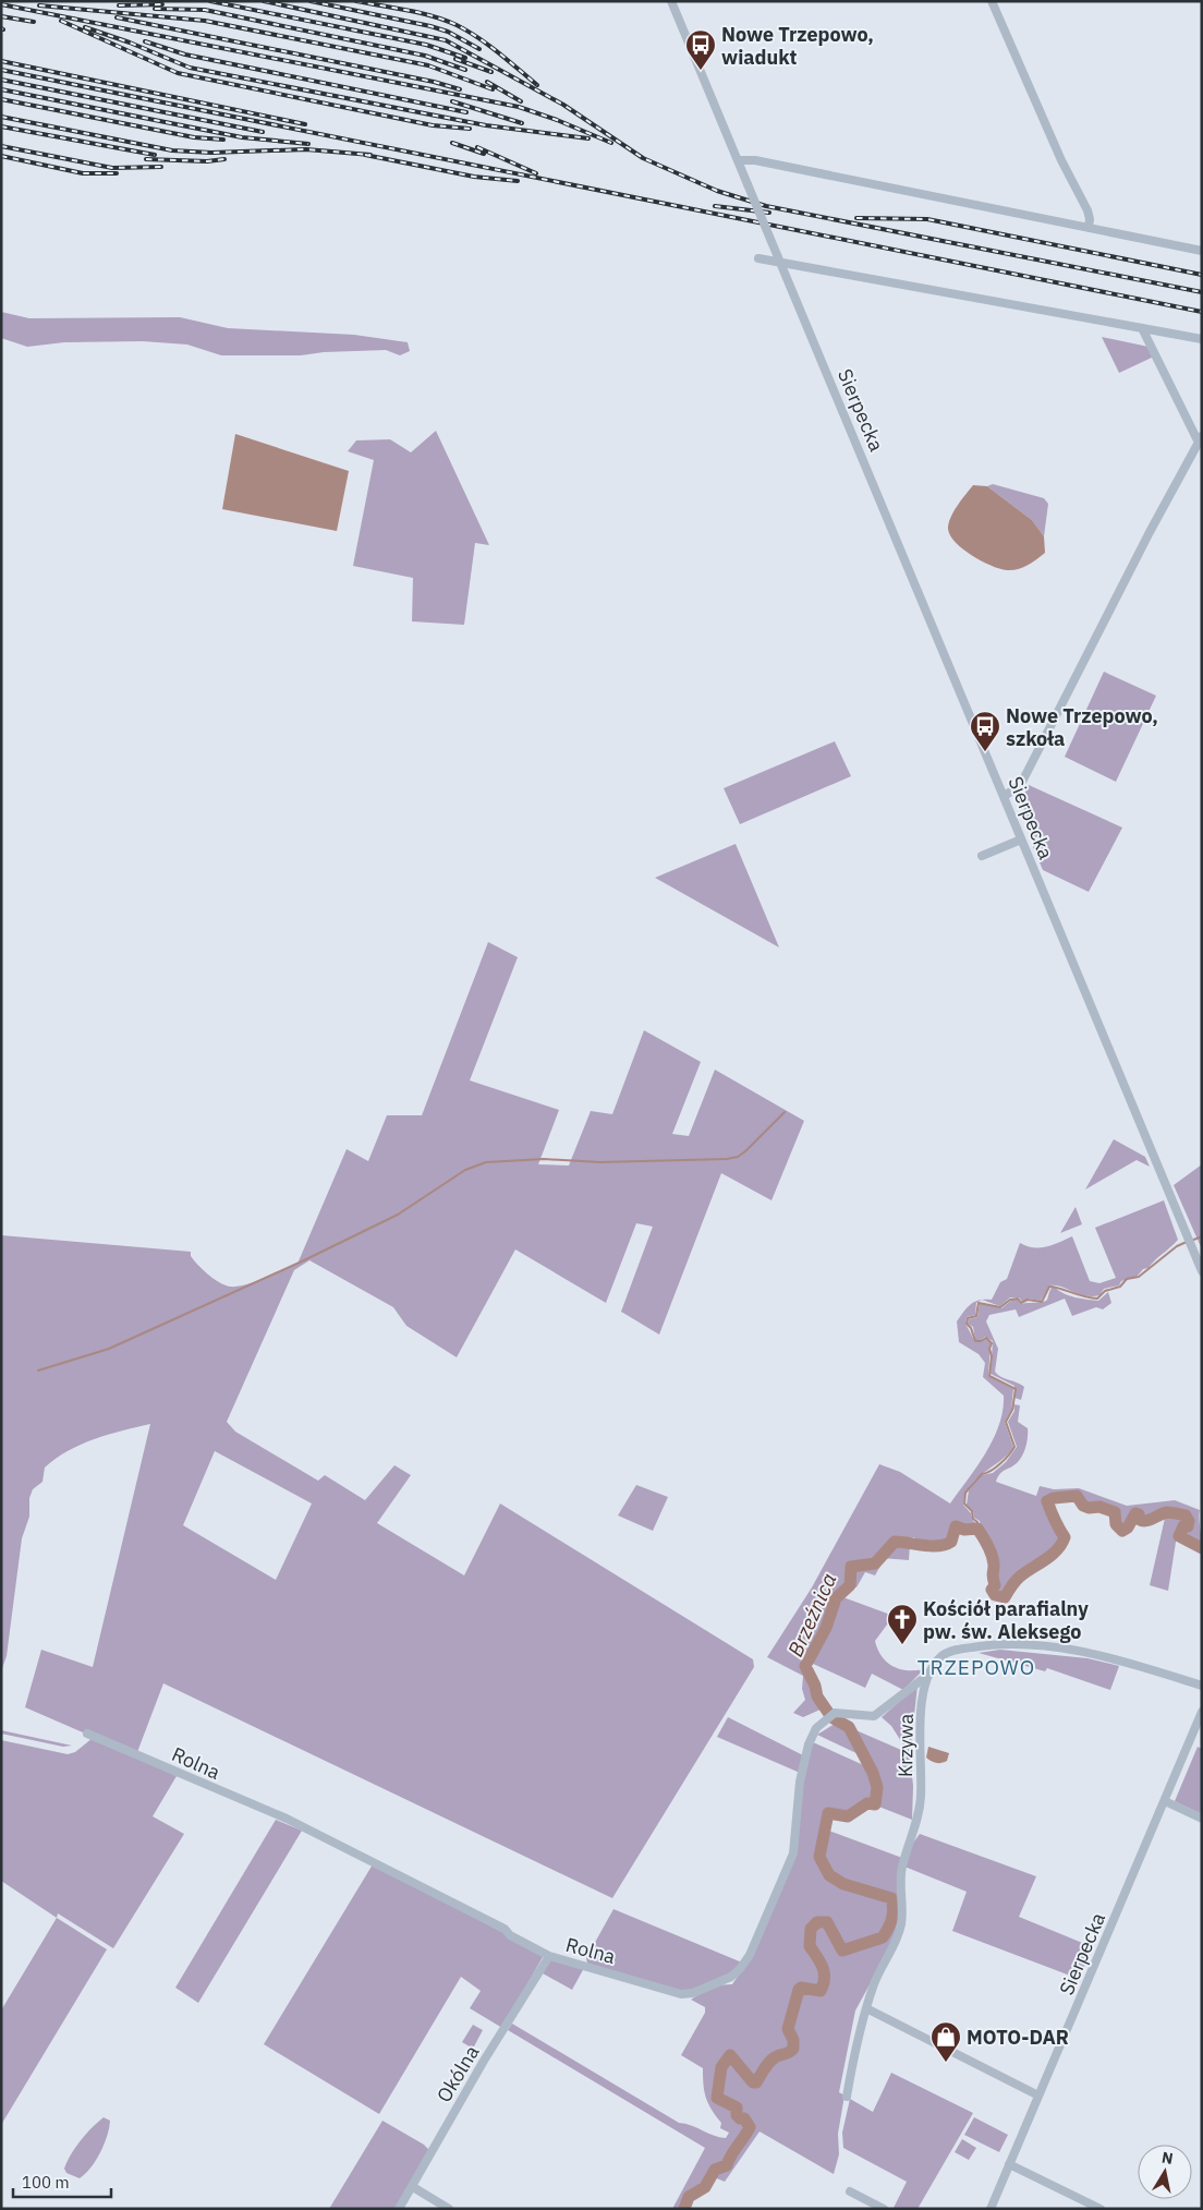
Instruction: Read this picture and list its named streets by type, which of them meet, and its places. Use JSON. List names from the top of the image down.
{
  "streets": {
    "street": [
      "Sierpecka",
      "Krzywa",
      "Rolna",
      "Okólna"
    ]
  },
  "crossings": [
    ["Krzywa", "Rolna"],
    ["Rolna", "Okólna"]
  ],
  "districts": ["TRZEPOWO"],
  "water": ["Brzeźnica"],
  "places": {
    "bus stop": ["Nowe Trzepowo, wiadukt", "Nowe Trzepowo, szkoła"],
    "church": ["Kościół parafialny pw. św. Aleksego"],
    "shop": ["MOTO-DAR"]
  },
  "scale_bar": "100 m",
  "north": "top"
}
